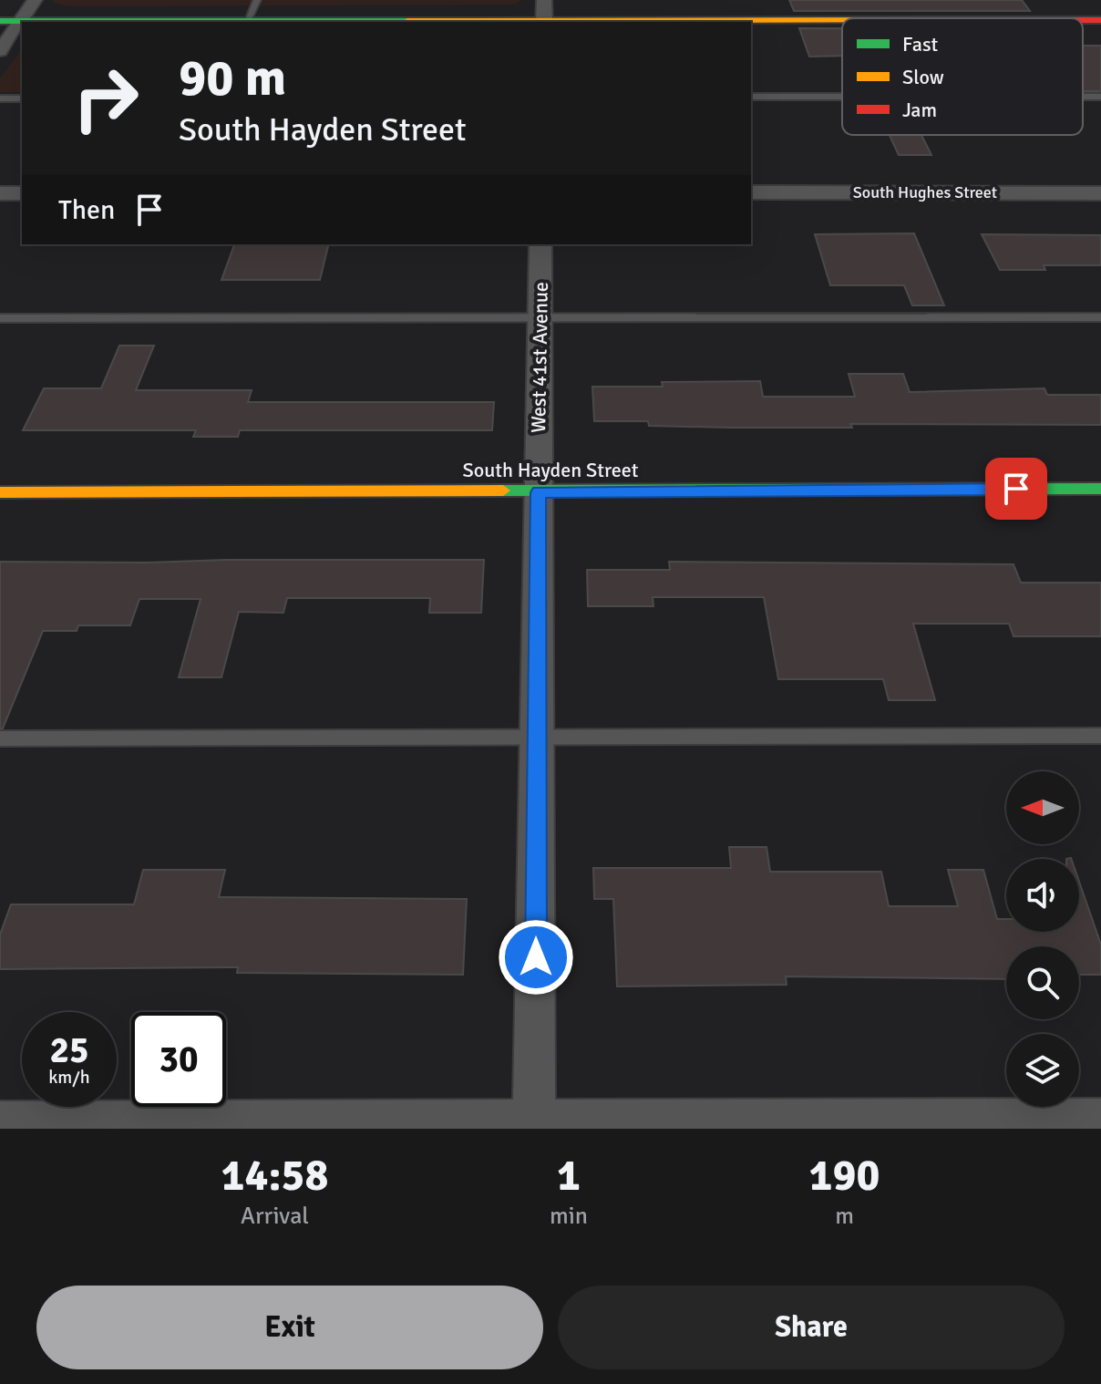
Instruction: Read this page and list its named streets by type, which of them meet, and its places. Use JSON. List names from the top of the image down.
{
  "streets": {
    "main road": ["South Hayden Street"],
    "street": ["South Hughes Street", "West 41st Avenue"]
  },
  "crossings": [
    ["West 41st Avenue", "South Hayden Street"]
  ],
  "legend": ["Fast", "Slow", "Jam"],
  "north": "left",
  "page": {
    "turn": ["90 m", "South Hayden Street"],
    "then": "Then",
    "speed": "25 km/h",
    "limit": "30",
    "eta": [
      "14:58",
      "Arrival",
      "1",
      "min",
      "190",
      "m"
    ],
    "buttons": ["Exit", "Share"]
  }
}
